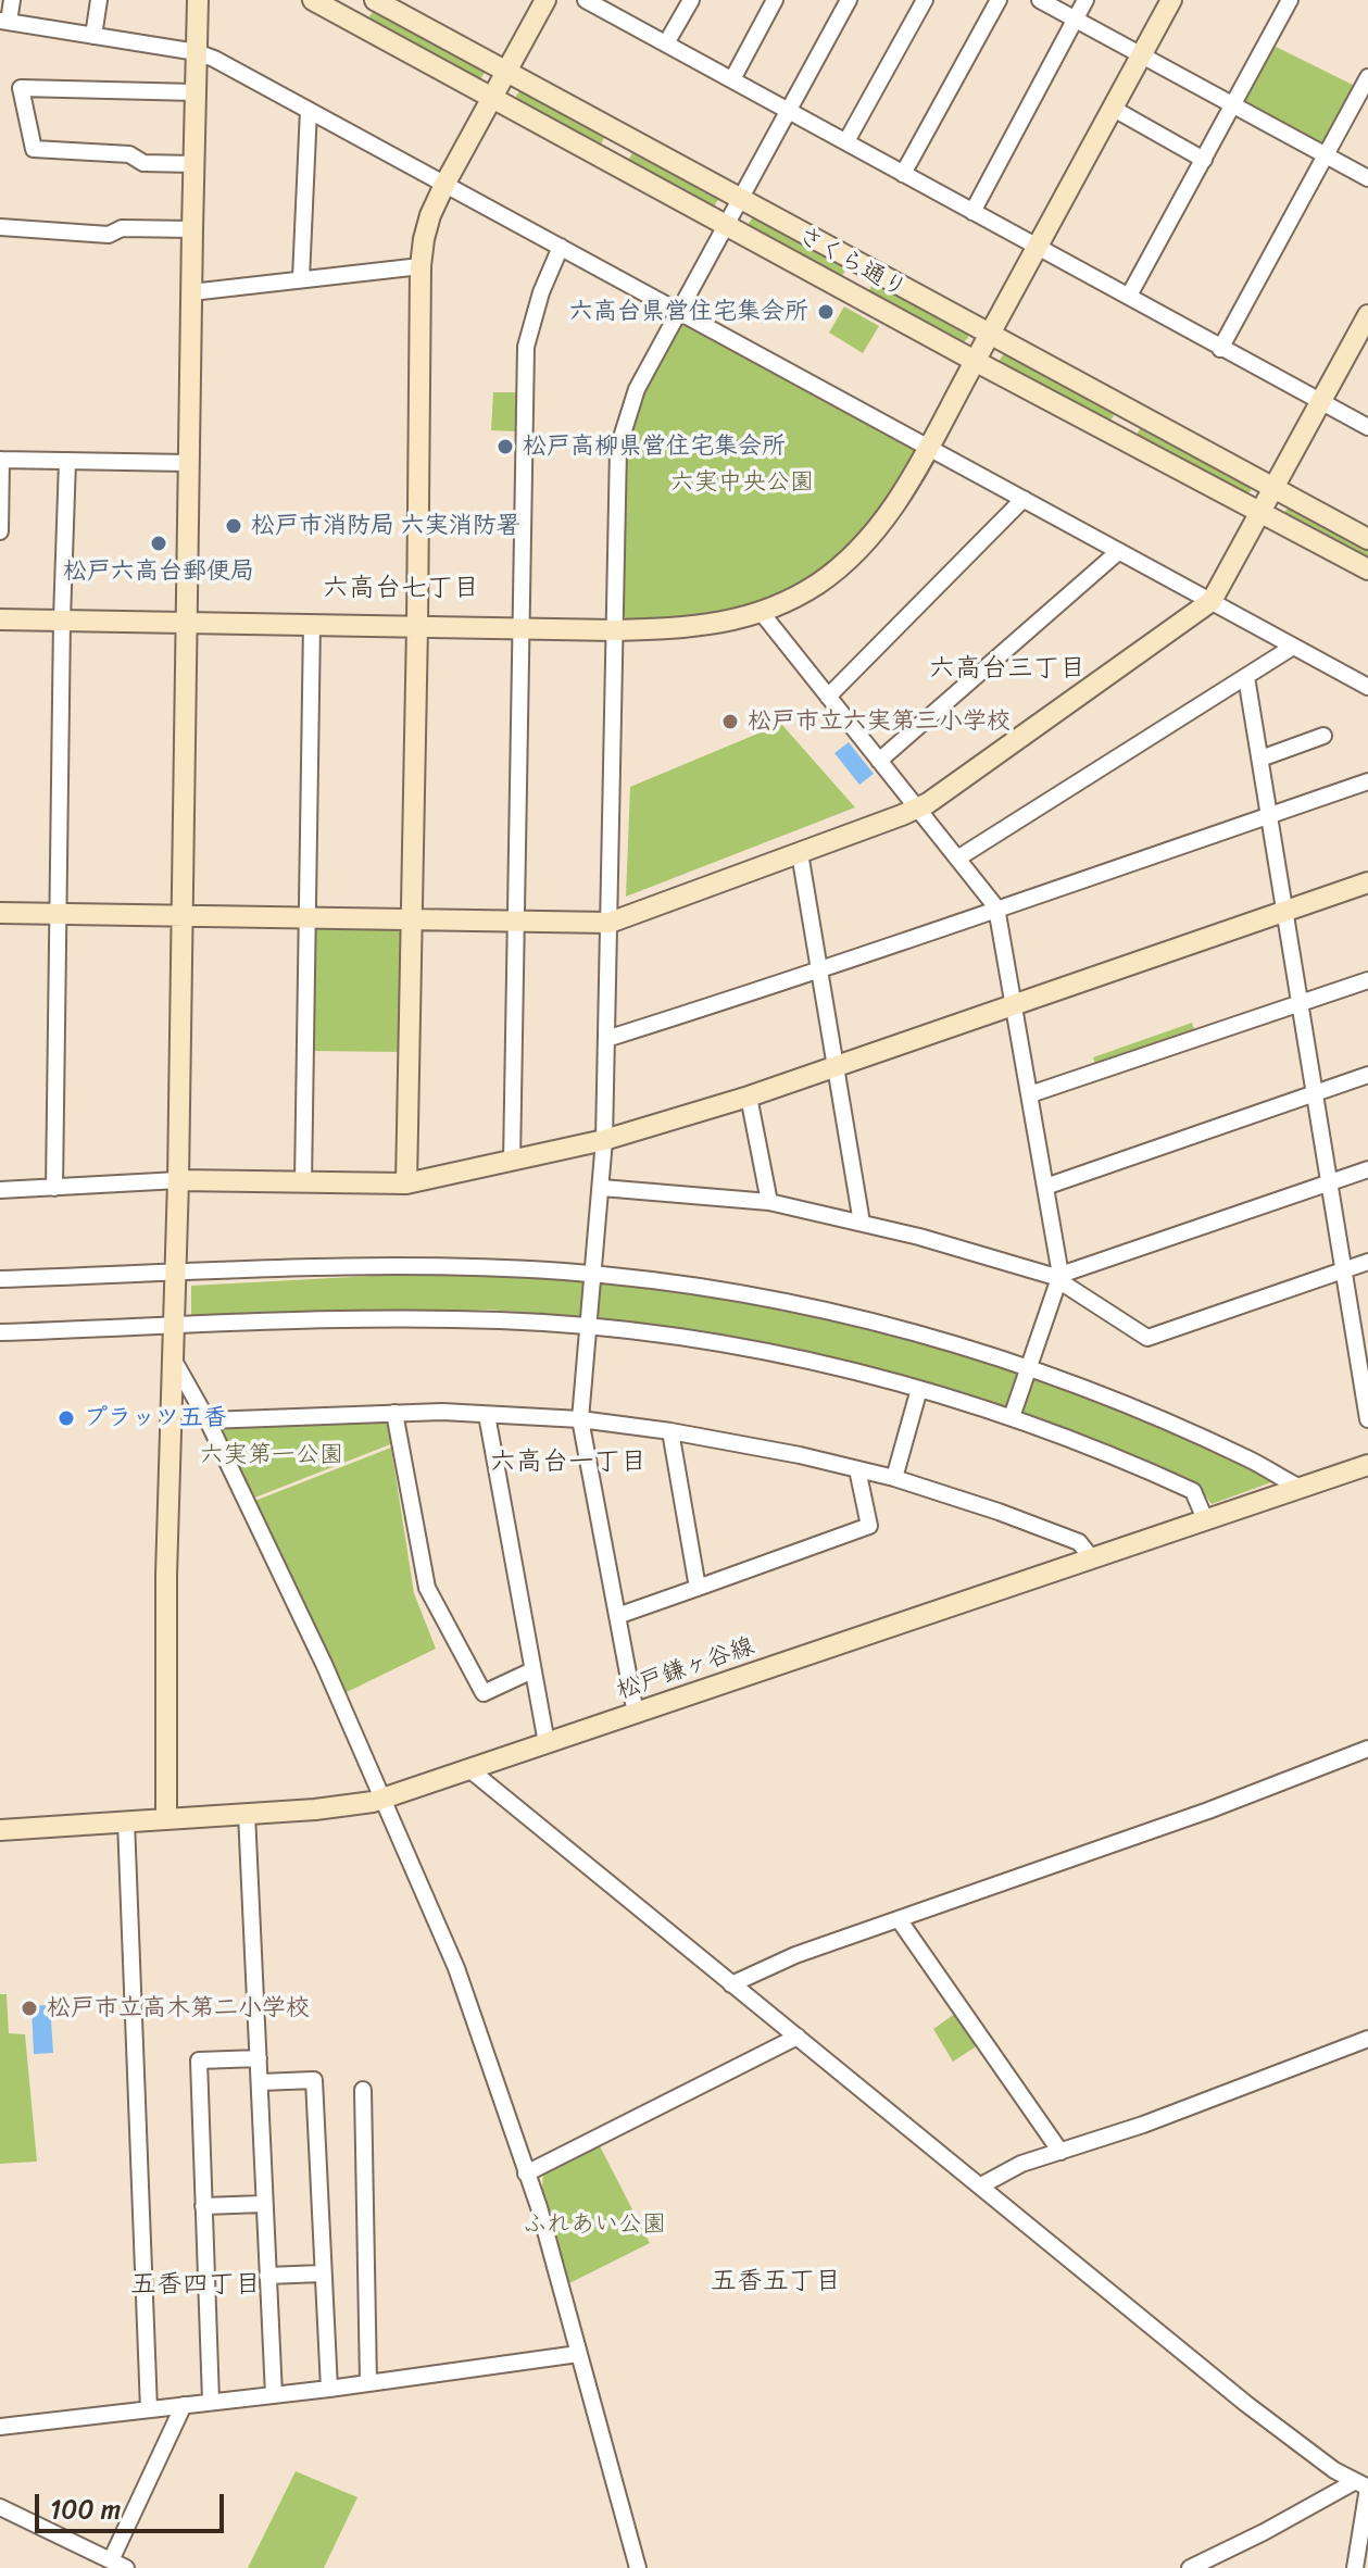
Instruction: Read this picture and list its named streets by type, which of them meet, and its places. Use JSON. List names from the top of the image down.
{
  "streets": {
    "street": ["さくら通り", "松戸鎌ヶ谷線"]
  },
  "districts": [
    "六高台七丁目",
    "六高台三丁目",
    "六高台一丁目",
    "五香五丁目",
    "五香四丁目"
  ],
  "parks": ["六実中央公園", "六実第一公園", "ふれあい公園"],
  "places": [
    "六高台県営住宅集会所",
    "松戸高柳県営住宅集会所",
    "松戸市消防局 六実消防署",
    "松戸六高台郵便局",
    "松戸市立六実第三小学校",
    "プラッツ五香",
    "松戸市立高木第二小学校"
  ],
  "scale_bar": "100 m"
}
